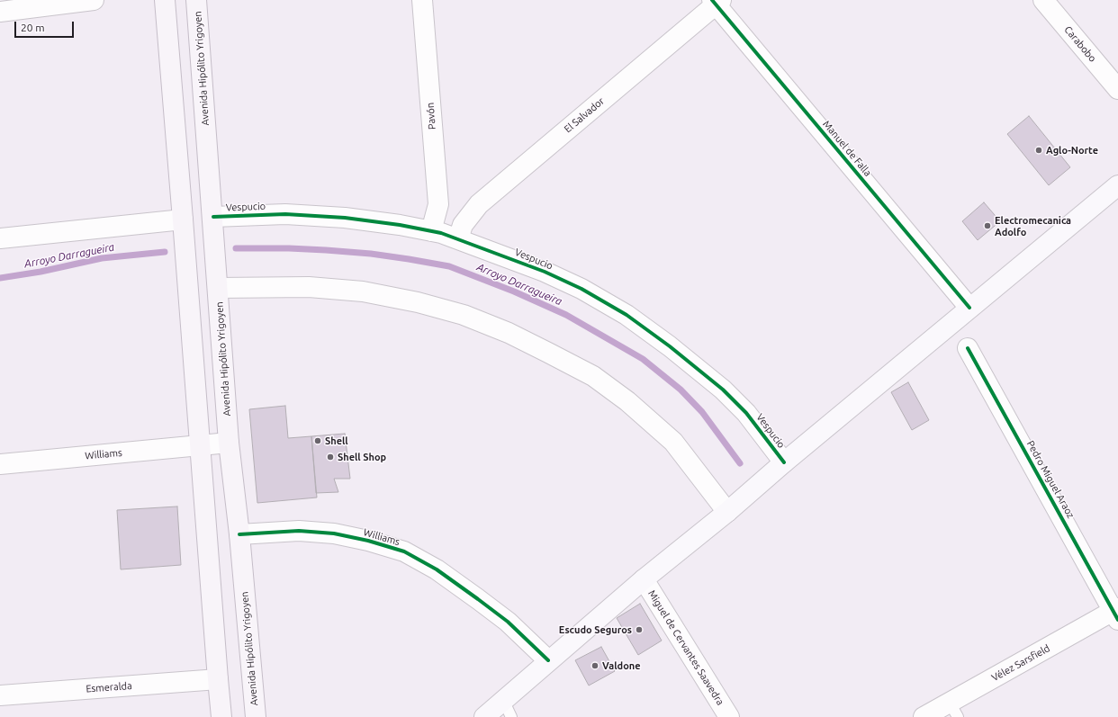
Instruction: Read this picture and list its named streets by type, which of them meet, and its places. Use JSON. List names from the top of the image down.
{
  "streets": {
    "main road": ["Avenida Hipólito Yrigoyen"],
    "street": [
      "Carabobo",
      "El Salvador",
      "Pavón",
      "Manuel de Falla",
      "Vespucio",
      "Williams",
      "Pedro Miguel Araoz",
      "Miguel de Cervantes Saavedra",
      "Vélez Sarsfield",
      "Esmeralda"
    ]
  },
  "crossings": [
    ["Avenida Hipólito Yrigoyen", "Vespucio"],
    ["Avenida Hipólito Yrigoyen", "Williams"],
    ["El Salvador", "Manuel de Falla"],
    ["El Salvador", "Vespucio"],
    ["Pavón", "Vespucio"],
    ["Pedro Miguel Araoz", "Vélez Sarsfield"]
  ],
  "water": ["Arroyo Darragueira"],
  "places": [
    "Aglo-Norte",
    "Electromecanica Adolfo",
    "Shell",
    "Shell Shop",
    "Escudo Seguros",
    "Valdone"
  ],
  "scale_bar": "20 m"
}
